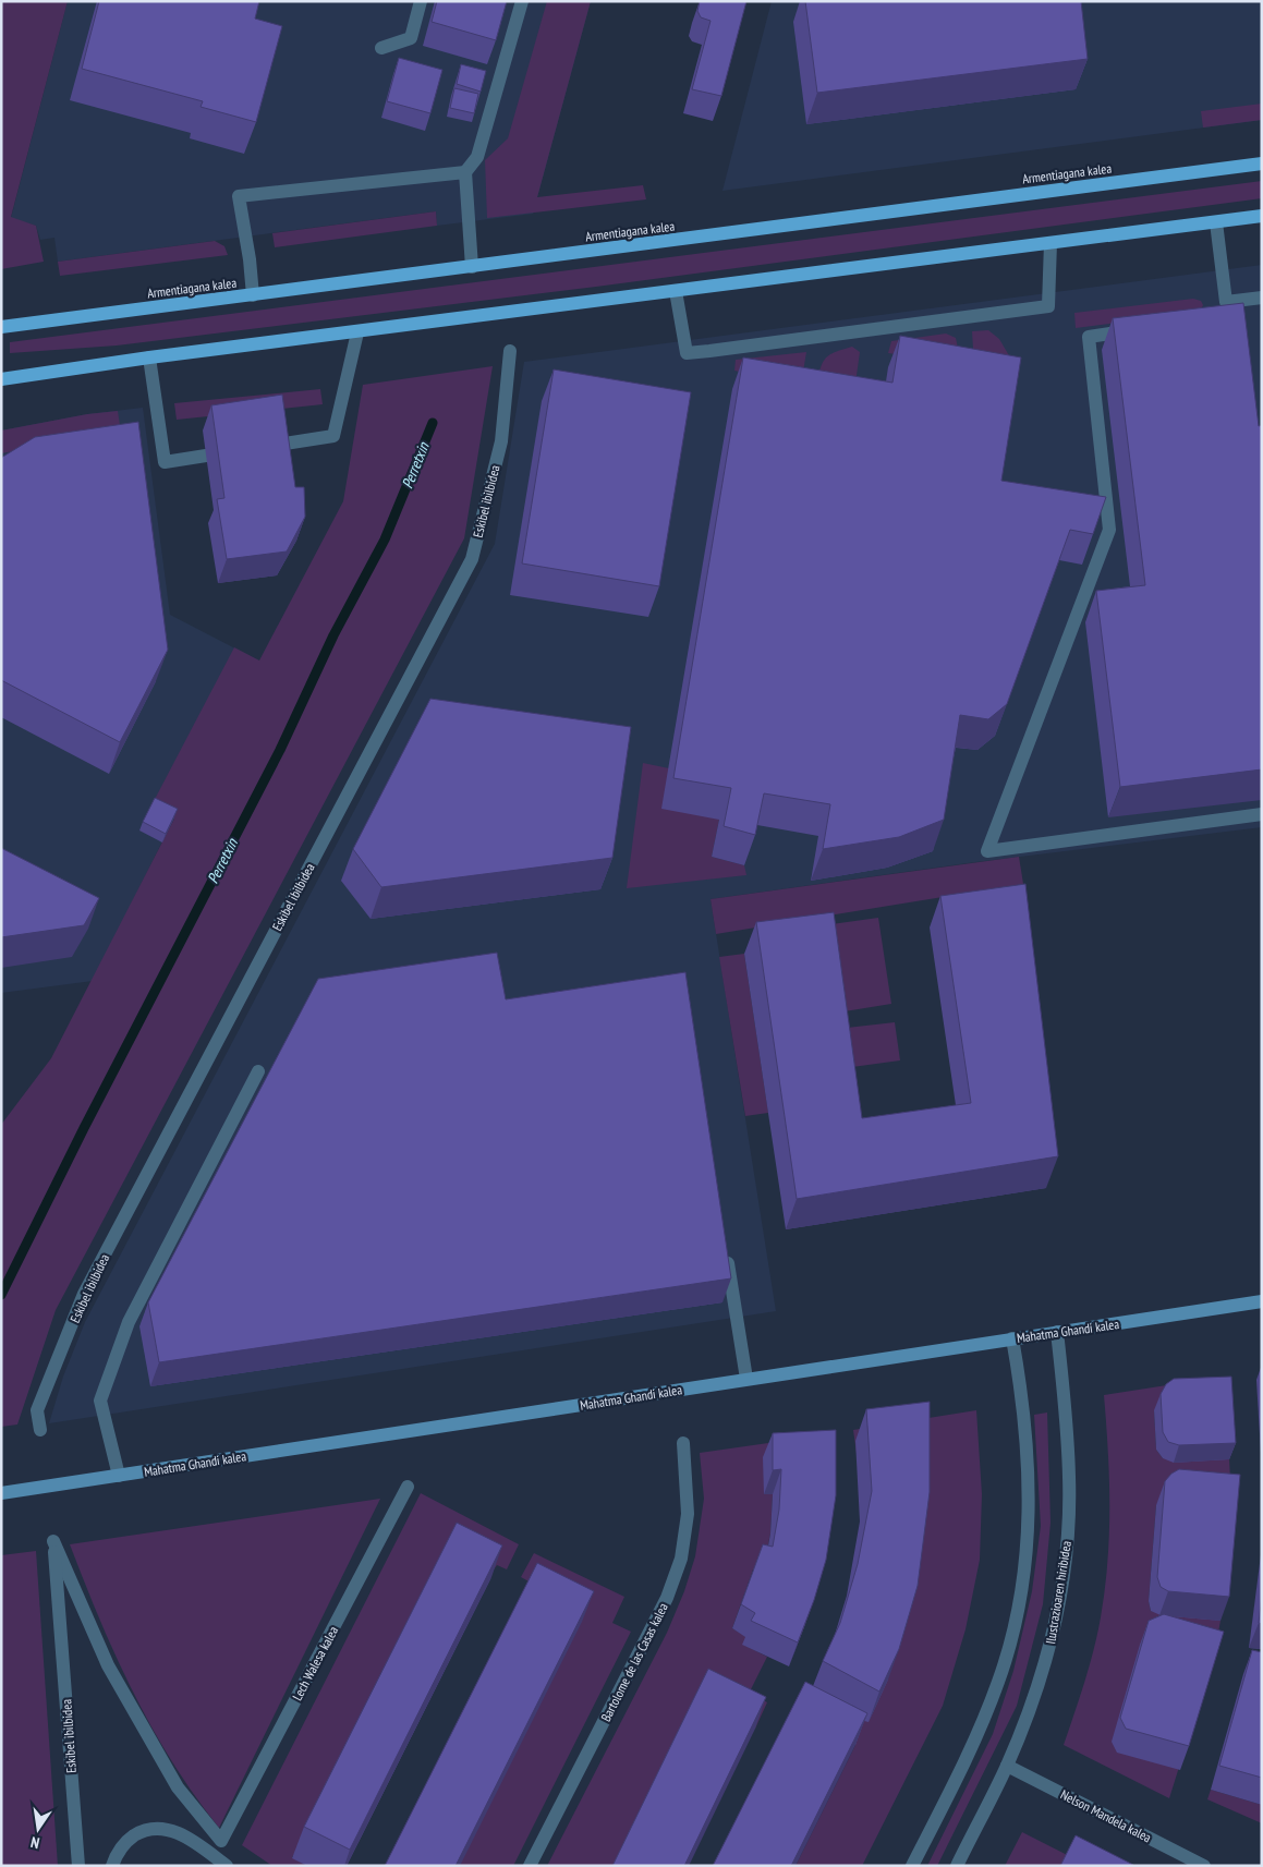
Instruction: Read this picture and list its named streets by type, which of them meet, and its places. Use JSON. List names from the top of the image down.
{
  "streets": {
    "main road": ["Armentiagana kalea", "Mahatma Ghandi kalea"],
    "street": [
      "Eskibel ibilbidea",
      "Ilustrazioaren hiribidea",
      "Bartolome de las Casas kalea",
      "Lech Walesa kalea",
      "Nelson Mandela kalea"
    ]
  },
  "crossings": [
    ["Eskibel ibilbidea", "Lech Walesa kalea"],
    ["Mahatma Ghandi kalea", "Ilustrazioaren hiribidea"],
    ["Ilustrazioaren hiribidea", "Nelson Mandela kalea"]
  ],
  "water": ["Perretxin"],
  "north": "bottom"
}
